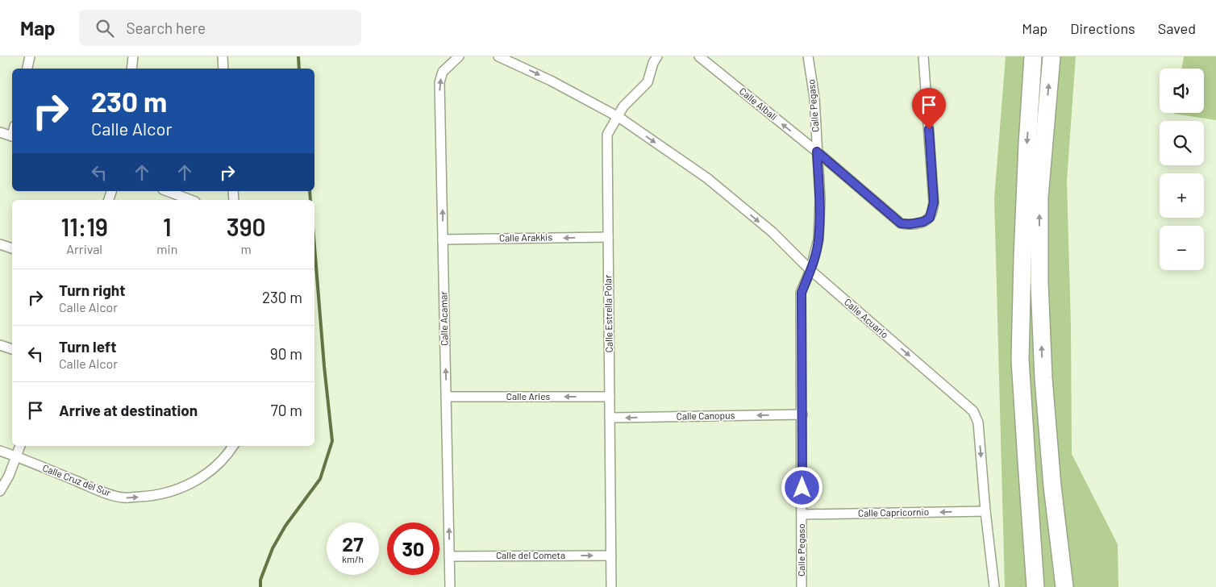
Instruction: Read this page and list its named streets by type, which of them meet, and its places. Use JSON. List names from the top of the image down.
{
  "streets": {
    "street": [
      "Calle Albalí",
      "Calle Pegaso",
      "Calle Arakkis",
      "Calle Estrella Polar",
      "Calle Acamar",
      "Calle Acuario",
      "Calle Aries",
      "Calle Canopus",
      "Calle Cruz del Sur",
      "Calle Capricornio",
      "Calle del Cometa"
    ]
  },
  "crossings": [
    ["Calle Albalí", "Calle Pegaso"],
    ["Calle Pegaso", "Calle Acuario"],
    ["Calle Pegaso", "Calle Canopus"],
    ["Calle Pegaso", "Calle Capricornio"],
    ["Calle Arakkis", "Calle Estrella Polar"],
    ["Calle Arakkis", "Calle Acamar"],
    ["Calle Estrella Polar", "Calle Acuario"],
    ["Calle Estrella Polar", "Calle Aries"],
    ["Calle Estrella Polar", "Calle Canopus"],
    ["Calle Estrella Polar", "Calle del Cometa"],
    ["Calle Acamar", "Calle Aries"],
    ["Calle Acamar", "Calle del Cometa"],
    ["Calle Acuario", "Calle Capricornio"]
  ],
  "one_way": [
    "Calle Arakkis",
    "Calle Acamar",
    "Calle Acuario",
    "Calle Aries",
    "Calle Canopus",
    "Calle Cruz del Sur",
    "Calle Capricornio",
    "Calle del Cometa"
  ],
  "page": {
    "header": "Map",
    "search": "Search here",
    "nav": ["Map", "Directions", "Saved"],
    "map_buttons": ["+", "−"],
    "turn": ["230 m", "Calle Alcor"],
    "eta": [
      "11:19",
      "Arrival",
      "1",
      "min",
      "390",
      "m"
    ],
    "list": [
      {
        "name": "Turn right",
        "note": "Calle Alcor",
        "value": "230 m"
      },
      {
        "name": "Turn left",
        "note": "Calle Alcor",
        "value": "90 m"
      },
      {
        "name": "Arrive at destination",
        "value": "70 m"
      }
    ],
    "speed": "27 km/h",
    "limit": "30"
  }
}
